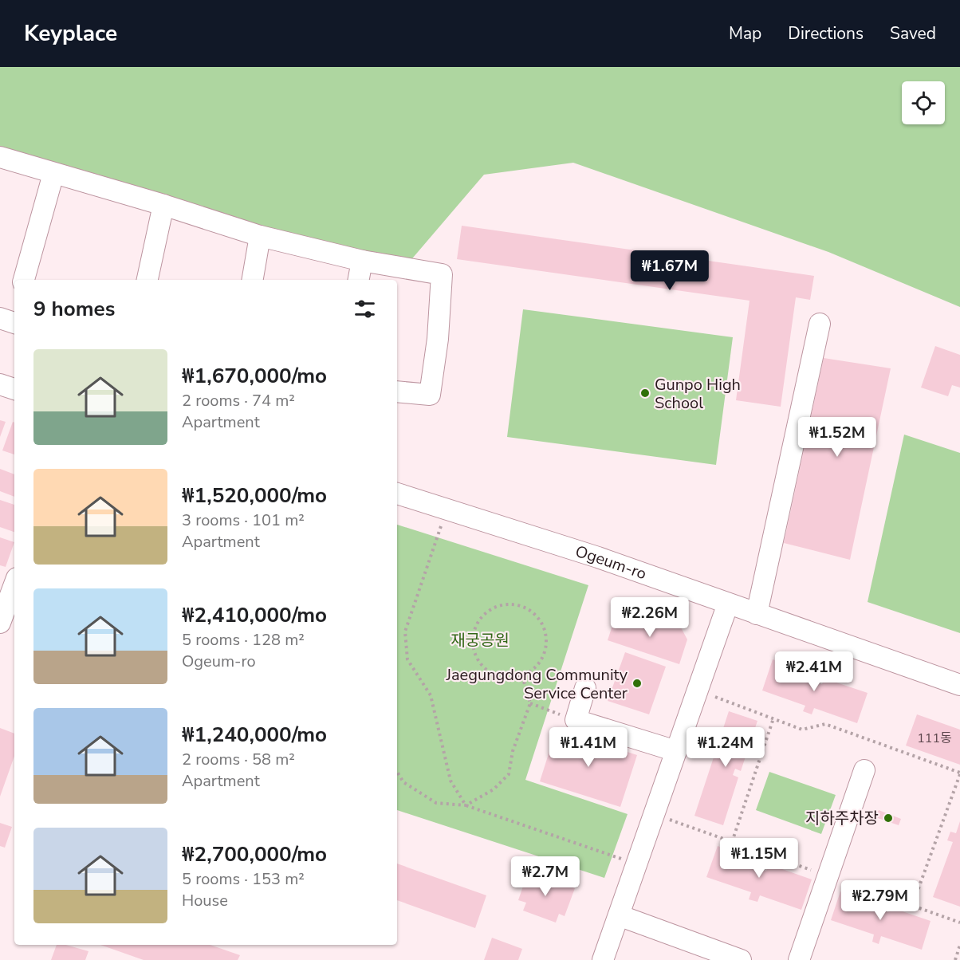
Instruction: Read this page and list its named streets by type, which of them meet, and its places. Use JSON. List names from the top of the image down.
{
  "streets": {
    "street": ["Ogeum-ro"]
  },
  "parks": ["재궁공원"],
  "places": ["Gunpo High School", "Jaegungdong Community Service Center", "지하주차장"],
  "house_numbers": ["111동"],
  "page": {
    "header": "Keyplace",
    "nav": ["Map", "Directions", "Saved"],
    "price": [
      "₩1.67M",
      "₩1.52M",
      "₩2.26M",
      "₩2.41M",
      "₩1.41M",
      "₩1.24M",
      "₩1.15M",
      "₩2.7M",
      "₩2.79M"
    ],
    "heading": "9 homes",
    "list": [
      {
        "name": "₩1,670,000/mo",
        "note": "2 rooms · 74 m² · Apartment"
      },
      {
        "name": "₩1,520,000/mo",
        "note": "3 rooms · 101 m² · Apartment"
      },
      {
        "name": "₩2,410,000/mo",
        "note": "5 rooms · 128 m² · Ogeum-ro"
      },
      {
        "name": "₩1,240,000/mo",
        "note": "2 rooms · 58 m² · Apartment"
      },
      {
        "name": "₩2,700,000/mo",
        "note": "5 rooms · 153 m² · House"
      }
    ]
  }
}
